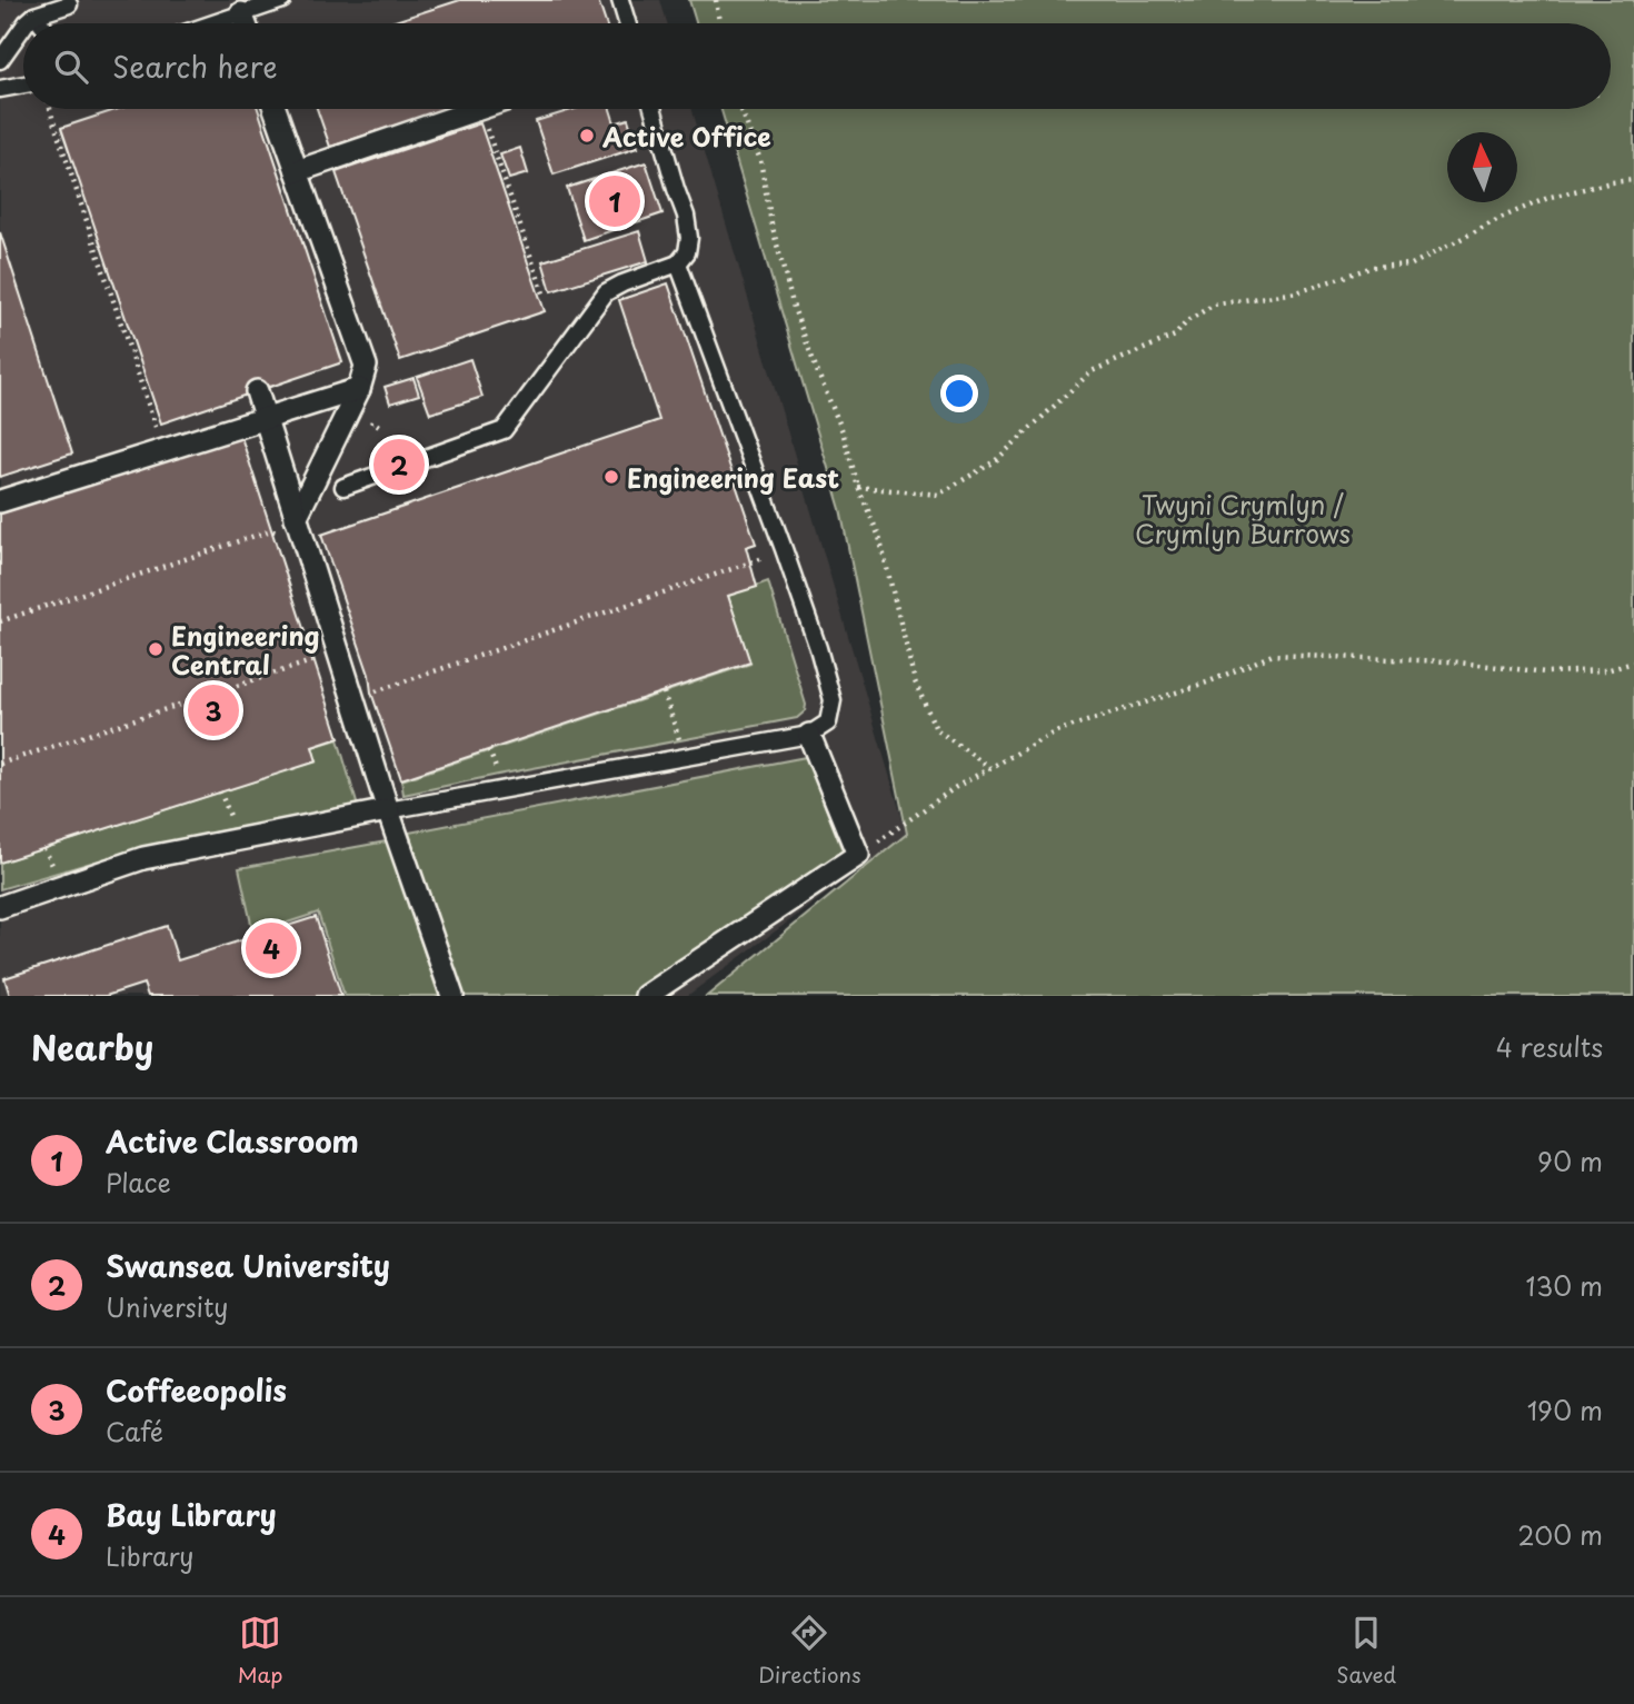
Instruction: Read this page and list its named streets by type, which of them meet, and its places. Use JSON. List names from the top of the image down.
{
  "parks": ["Twyni Crymlyn / Crymlyn Burrows"],
  "places": ["Active Office", "Engineering East", "Engineering Central"],
  "north": "top",
  "page": {
    "search": "Search here",
    "pins": [
      "1",
      "2",
      "3",
      "4"
    ],
    "heading": ["Nearby", "4 results"],
    "list": [
      {
        "mark": "1",
        "name": "Active Classroom",
        "note": "Place",
        "value": "90 m"
      },
      {
        "mark": "2",
        "name": "Swansea University",
        "note": "University",
        "value": "130 m"
      },
      {
        "mark": "3",
        "name": "Coffeeopolis",
        "note": "Café",
        "value": "190 m"
      },
      {
        "mark": "4",
        "name": "Bay Library",
        "note": "Library",
        "value": "200 m"
      }
    ],
    "nav": ["Map", "Directions", "Saved"]
  }
}
